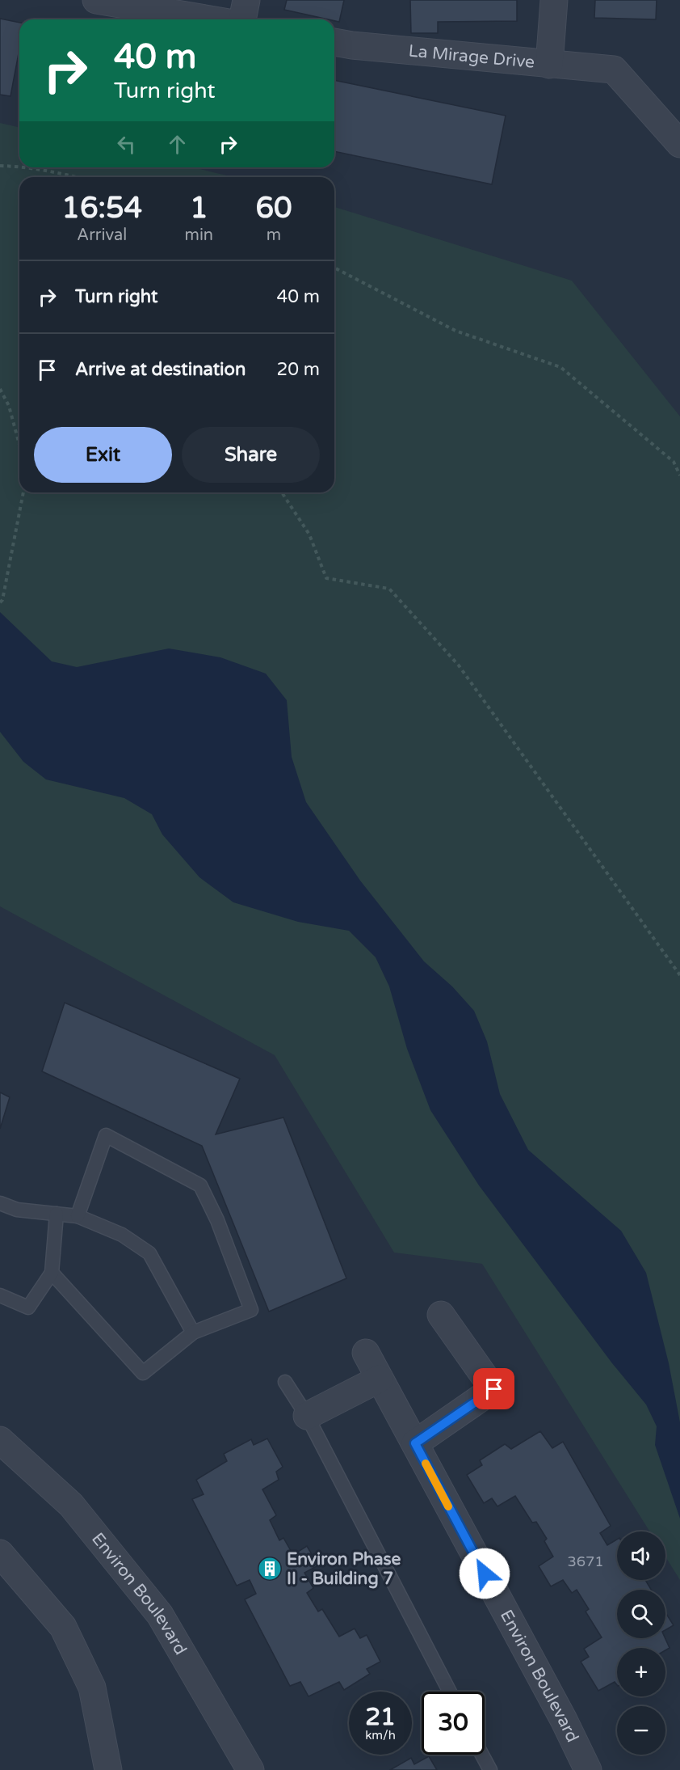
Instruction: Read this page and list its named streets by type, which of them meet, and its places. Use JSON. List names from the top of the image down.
{
  "streets": {
    "street": ["La Mirage Drive", "Environ Boulevard"]
  },
  "places": {
    "building": ["Environ Phase II - Building 7"]
  },
  "house_numbers": ["3671"],
  "page": {
    "turn": ["40 m", "Turn right"],
    "eta": [
      "16:54",
      "Arrival",
      "1",
      "min",
      "60",
      "m"
    ],
    "list": [
      {
        "name": "Turn right",
        "value": "40 m"
      },
      {
        "name": "Arrive at destination",
        "value": "20 m"
      }
    ],
    "buttons": ["Exit", "Share"],
    "map_buttons": ["+", "−"],
    "speed": "21 km/h",
    "limit": "30"
  }
}
